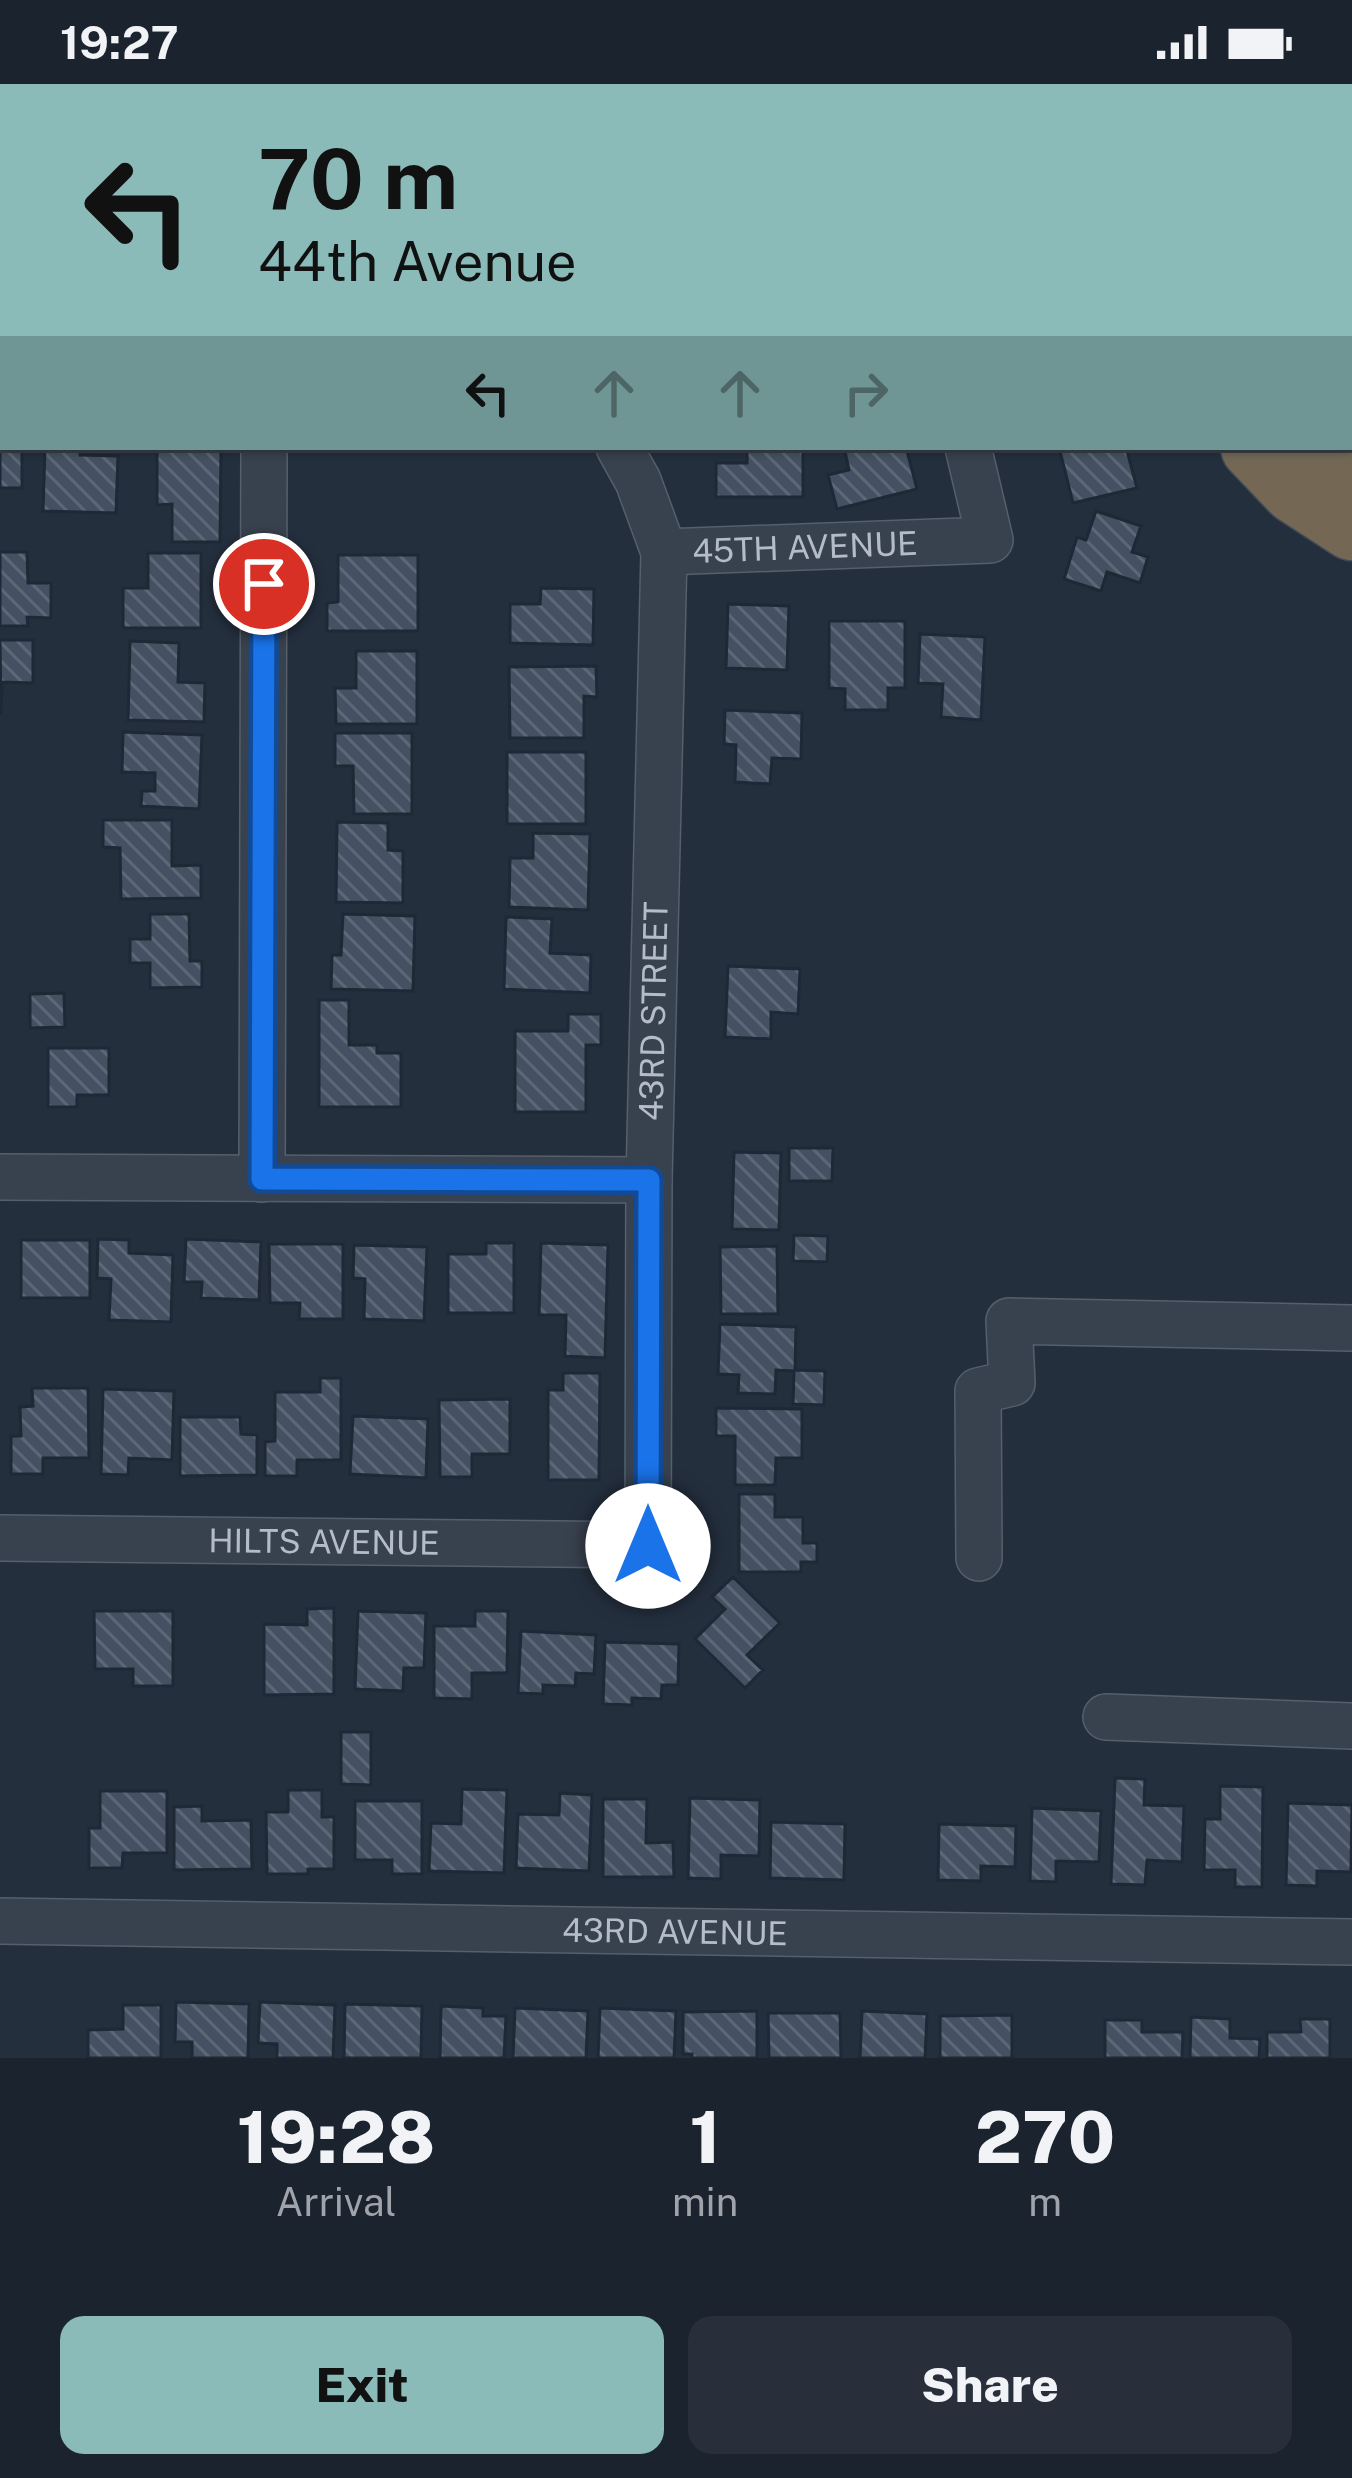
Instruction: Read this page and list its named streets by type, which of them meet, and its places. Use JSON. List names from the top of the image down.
{
  "streets": {
    "street": [
      "45TH AVENUE",
      "43RD STREET",
      "HILTS AVENUE",
      "43RD AVENUE"
    ]
  },
  "crossings": [
    ["45TH AVENUE", "43RD STREET"],
    ["43RD STREET", "HILTS AVENUE"]
  ],
  "page": {
    "status": "19:27",
    "turn": ["70 m", "44th Avenue"],
    "eta": [
      "19:28",
      "Arrival",
      "1",
      "min",
      "270",
      "m"
    ],
    "buttons": ["Exit", "Share"]
  }
}
